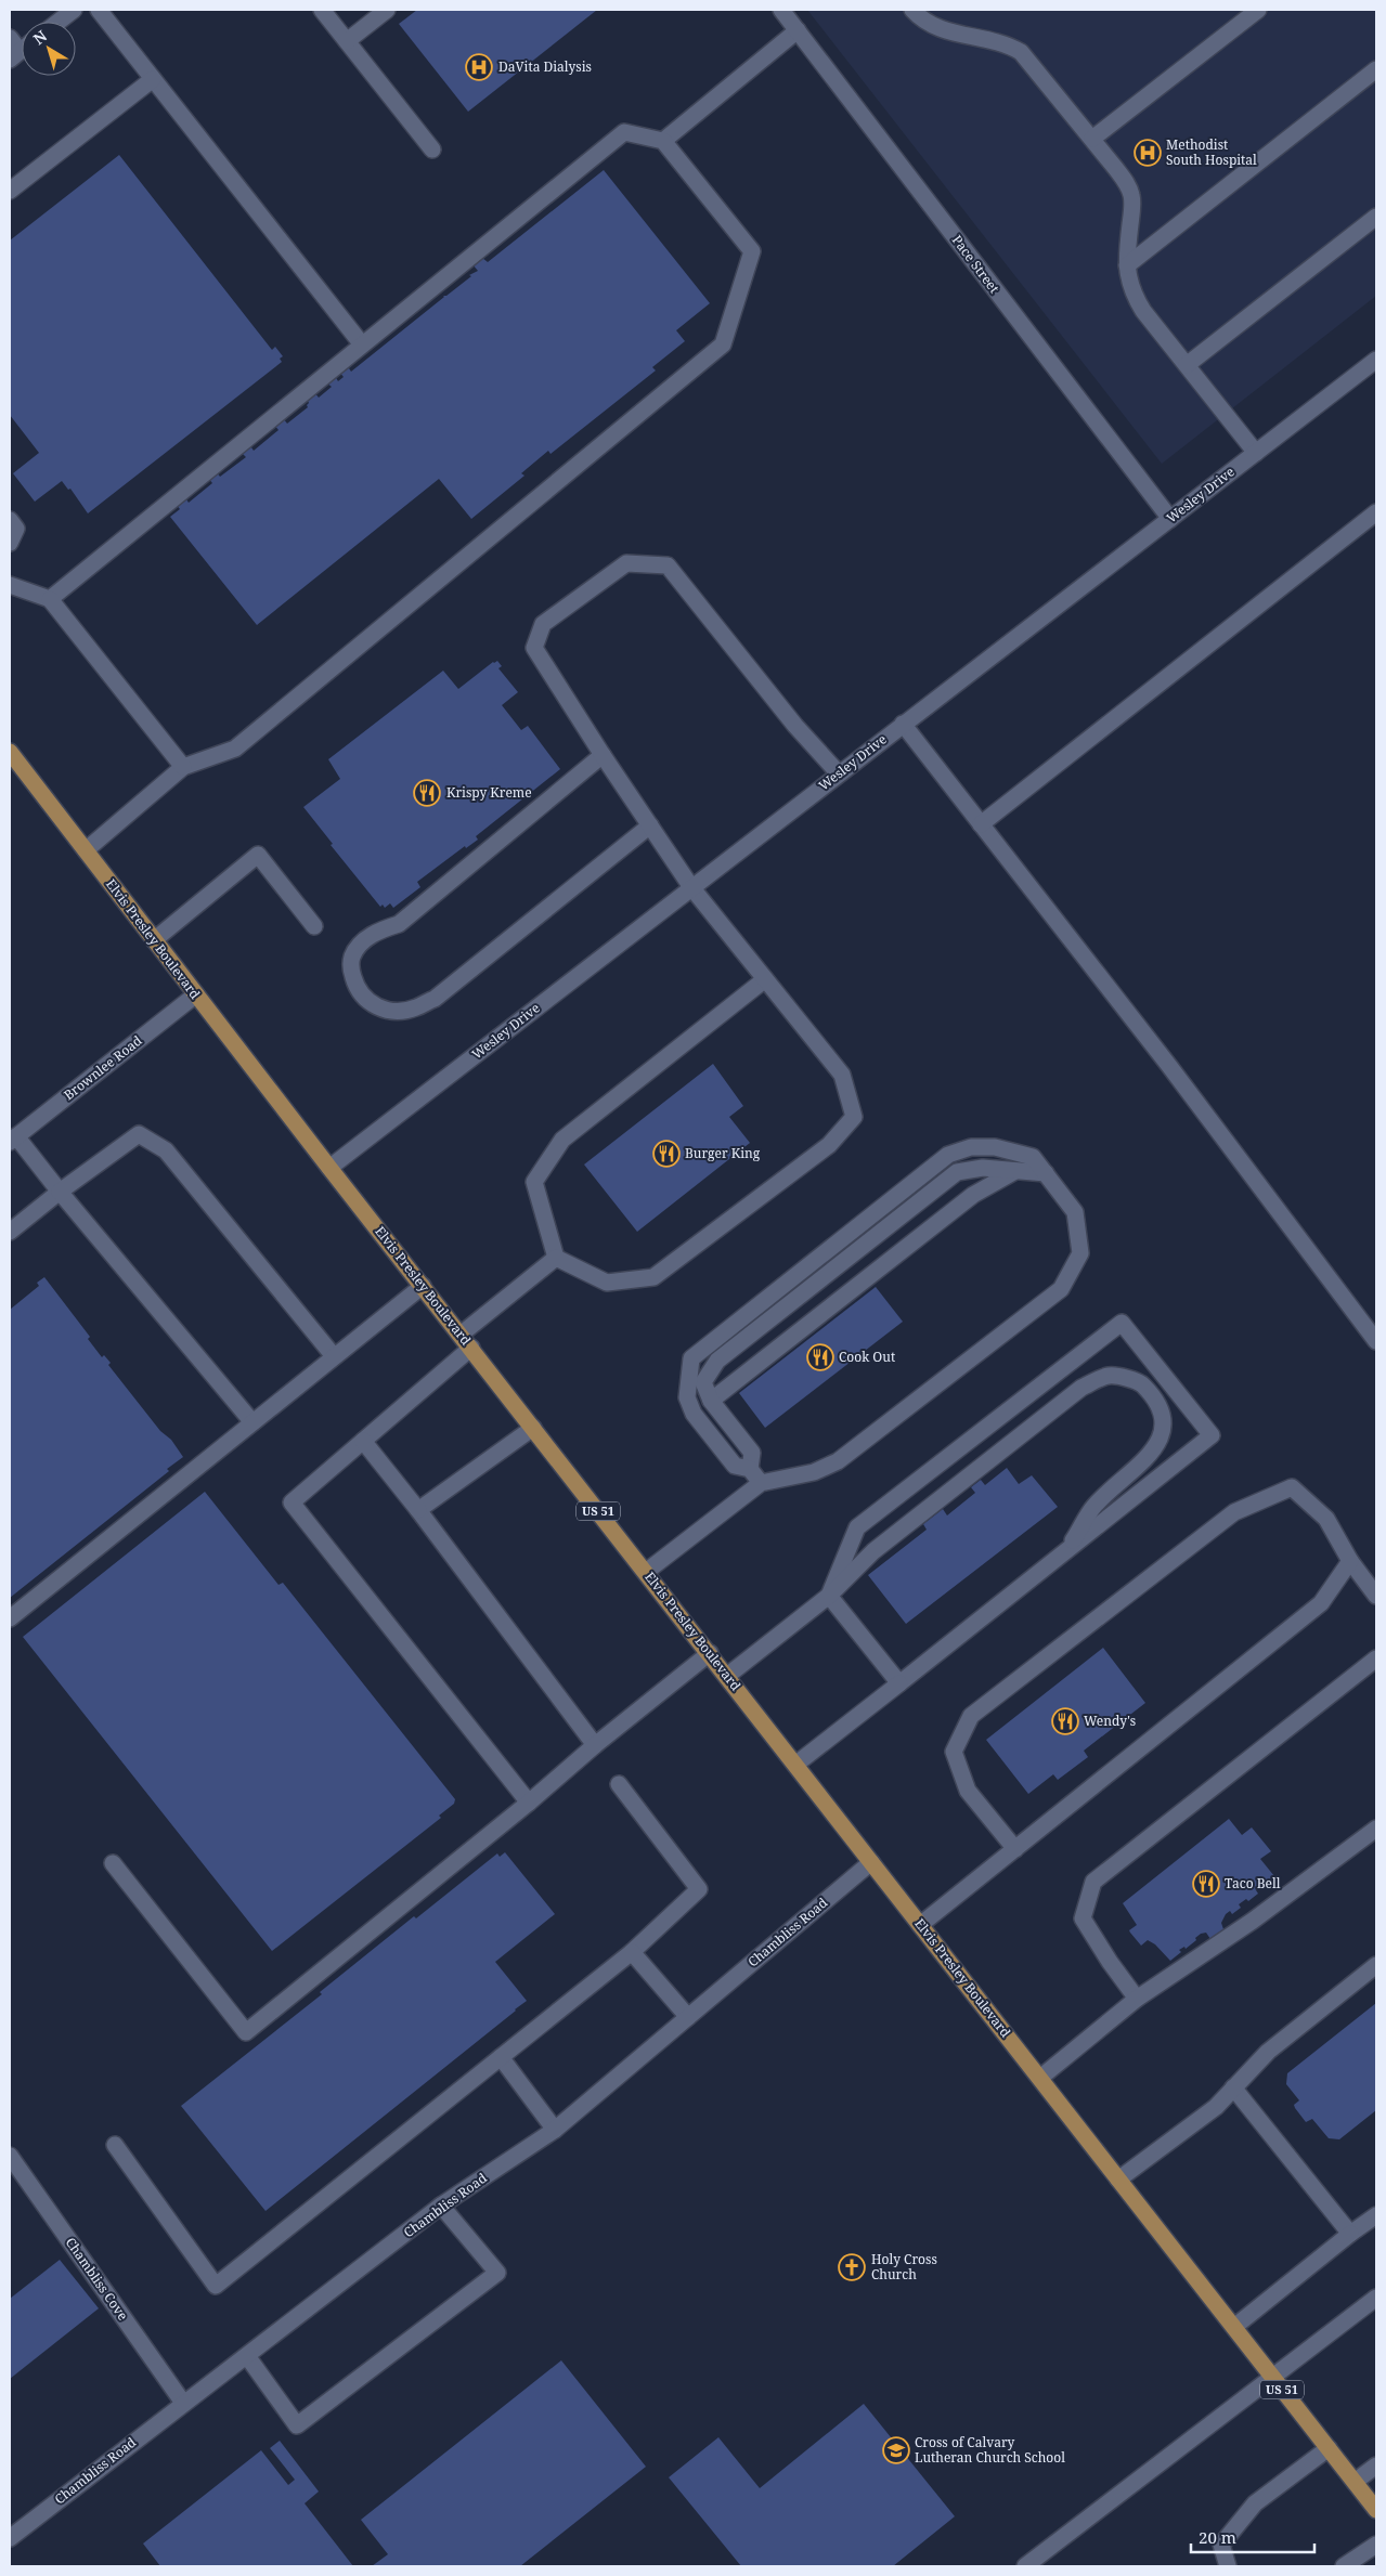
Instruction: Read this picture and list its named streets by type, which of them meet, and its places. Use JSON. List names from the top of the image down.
{
  "streets": {
    "main road": ["Elvis Presley Boulevard", "US 51"],
    "street": [
      "Pace Street",
      "Wesley Drive",
      "Brownlee Road",
      "Chambliss Road",
      "Chambliss Cove"
    ]
  },
  "crossings": [
    ["Pace Street", "Wesley Drive"],
    ["Wesley Drive", "Elvis Presley Boulevard"],
    ["Elvis Presley Boulevard", "Brownlee Road"],
    ["Elvis Presley Boulevard", "Chambliss Road"],
    ["Chambliss Road", "Chambliss Cove"]
  ],
  "places": {
    "hospital": ["DaVita Dialysis", "Methodist South Hospital"],
    "restaurant": [
      "Krispy Kreme",
      "Burger King",
      "Cook Out",
      "Wendy's",
      "Taco Bell"
    ],
    "church": ["Holy Cross Church"],
    "school or university": ["Cross of Calvary Lutheran Church School"]
  },
  "scale_bar": "20 m",
  "north": "top left"
}
